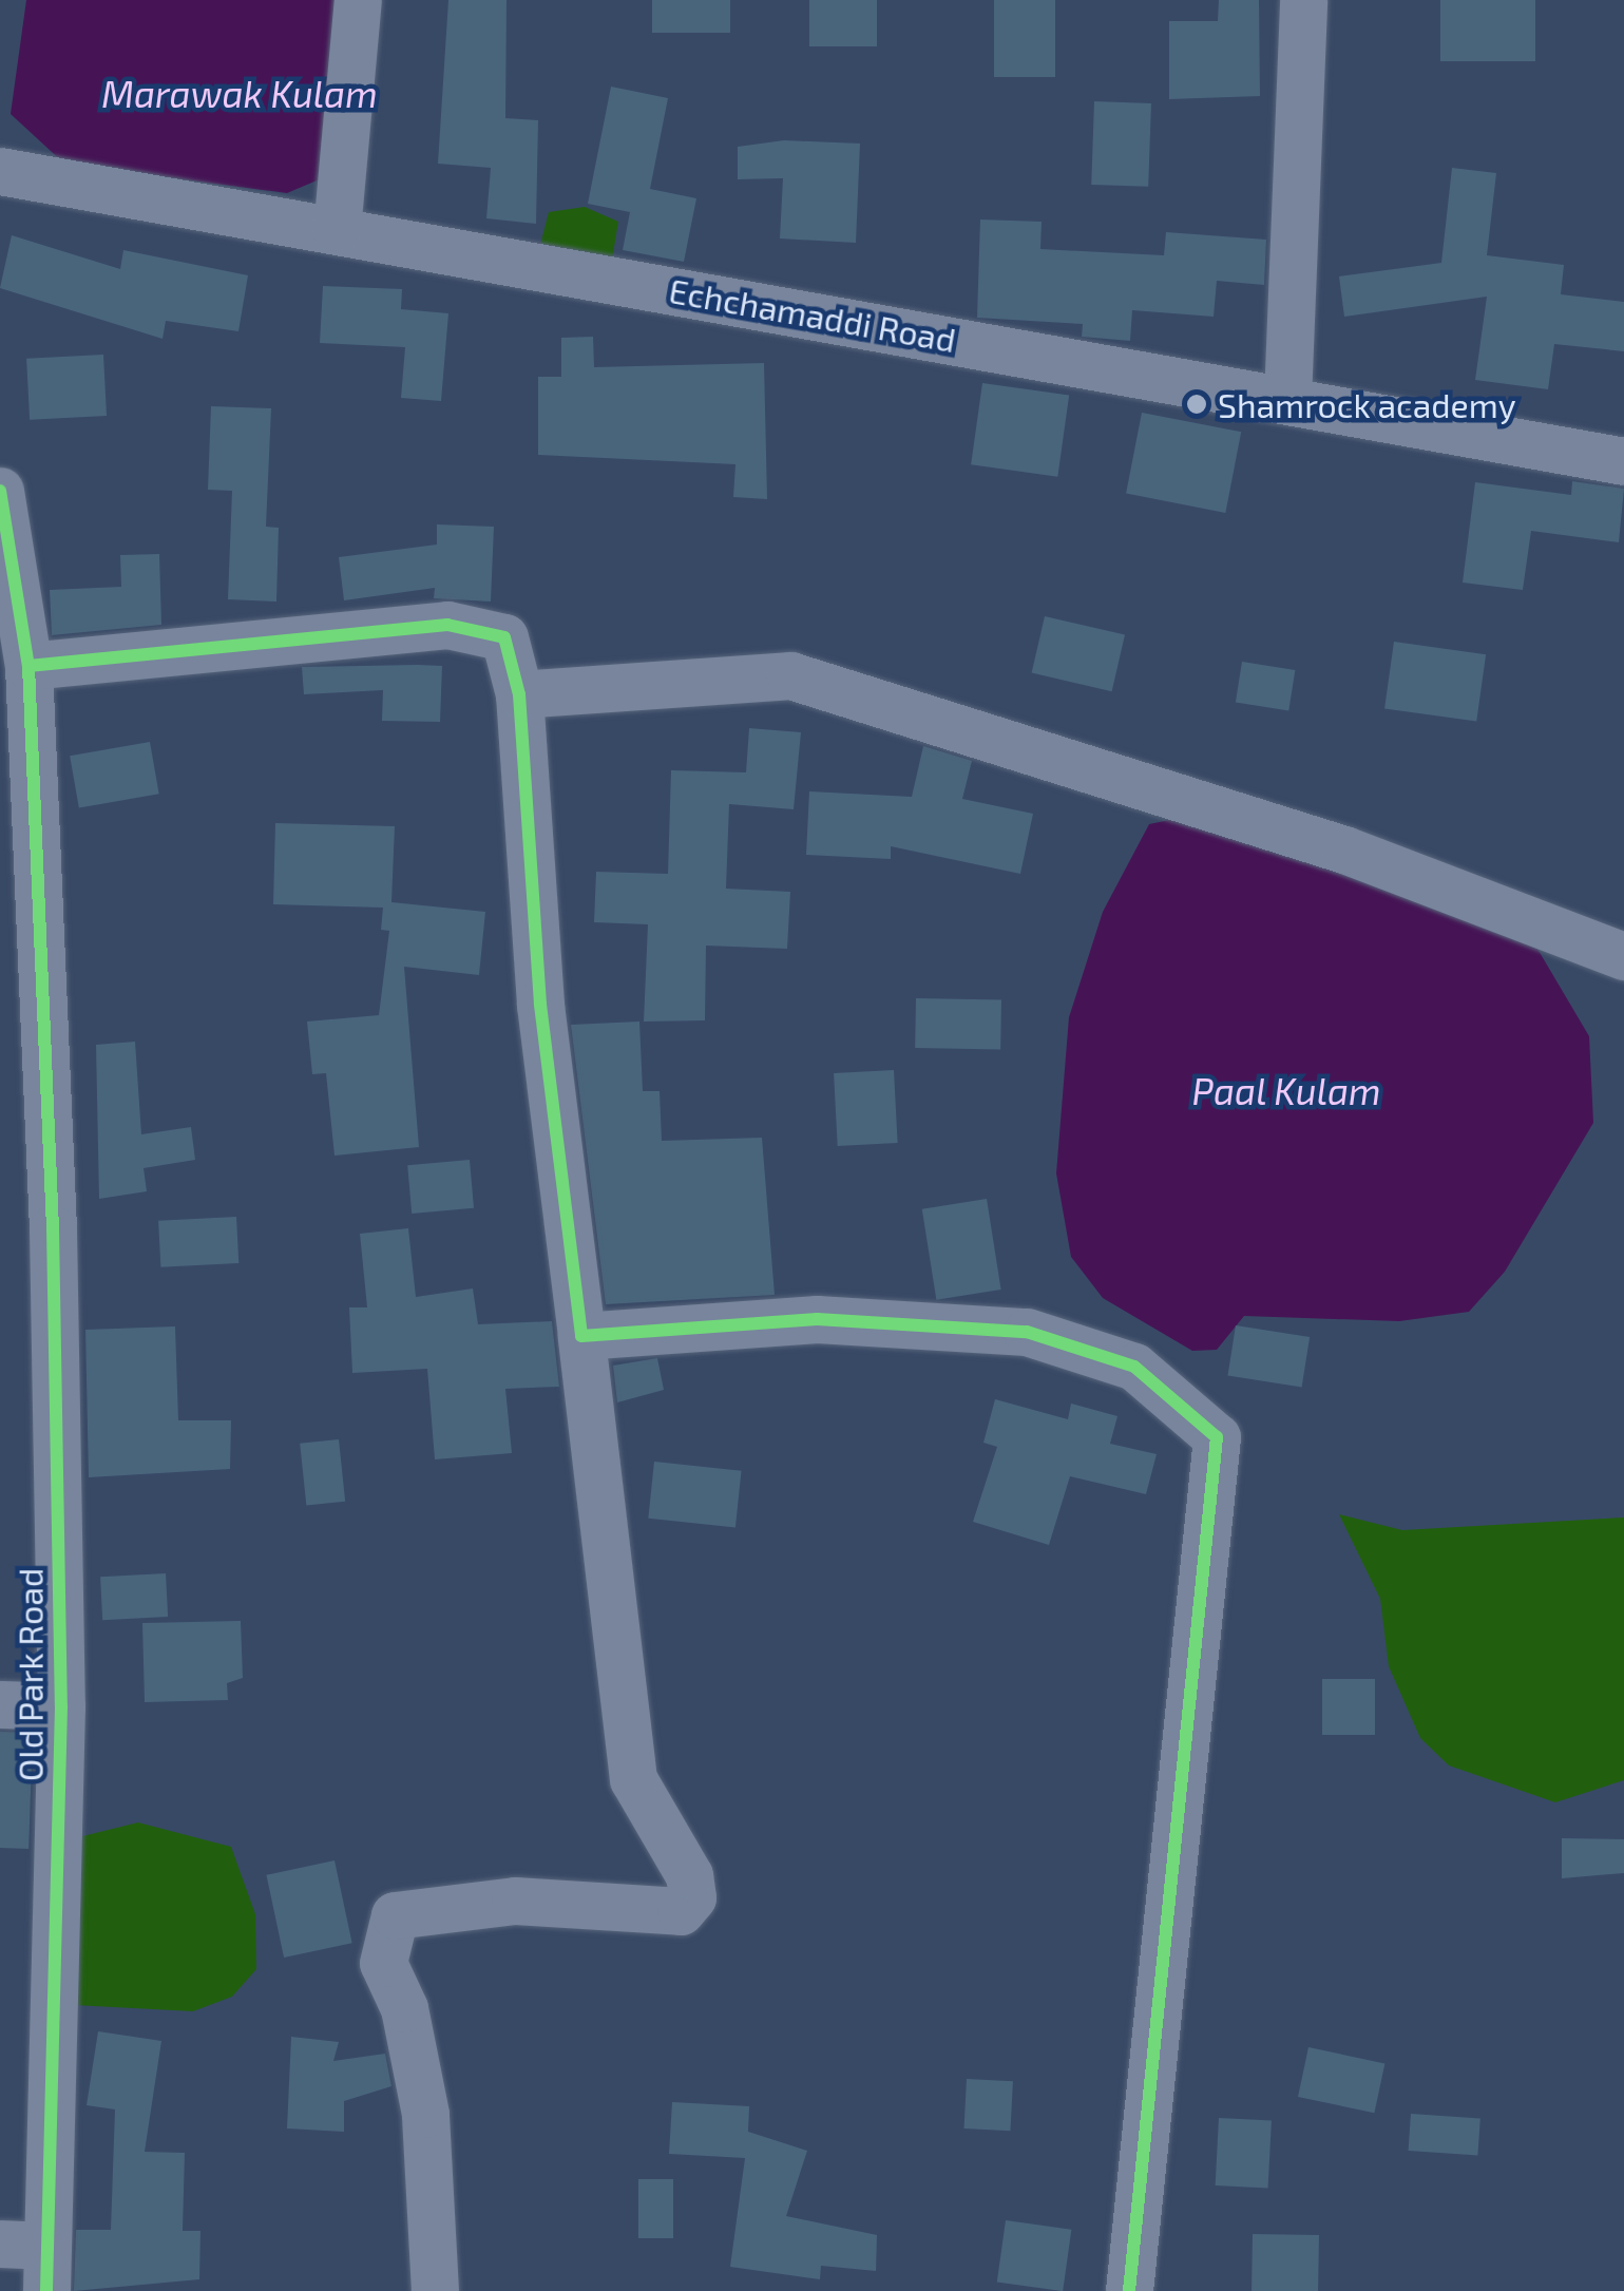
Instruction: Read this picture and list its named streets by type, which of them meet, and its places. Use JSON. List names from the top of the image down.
{
  "streets": {
    "street": ["Echchamaddi Road", "Old Park Road"]
  },
  "water": ["Marawak Kulam", "Paal Kulam"],
  "places": ["Shamrock academy"]
}
